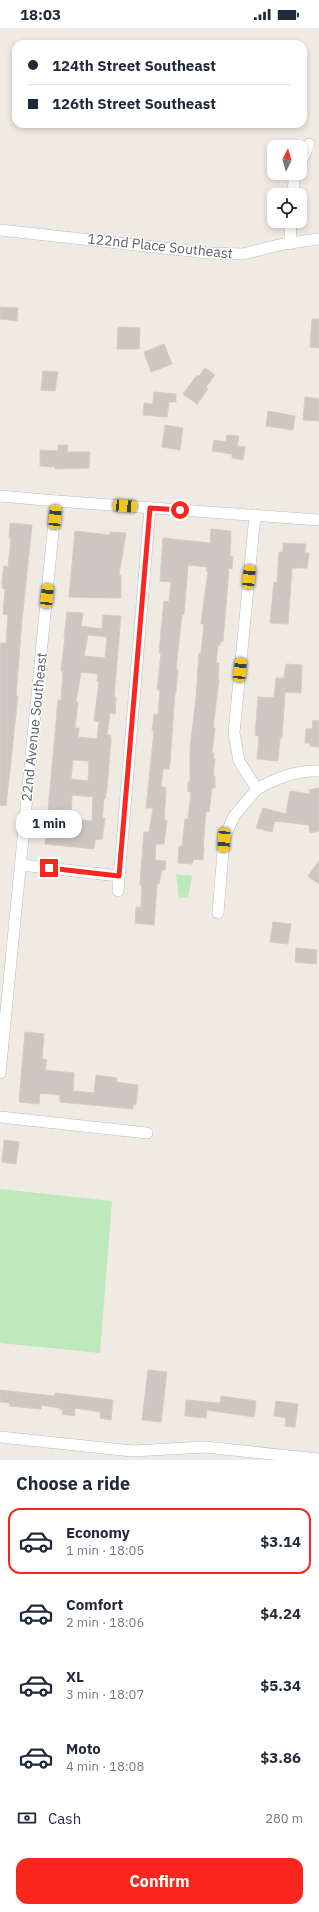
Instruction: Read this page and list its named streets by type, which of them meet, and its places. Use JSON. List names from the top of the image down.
{
  "streets": {
    "street": ["122nd Place Southeast", "22nd Avenue Southeast"]
  },
  "north": "top",
  "page": {
    "status": "18:03",
    "banner": ["124th Street Southeast", "126th Street Southeast"],
    "bubble": "1 min",
    "heading": "Choose a ride",
    "list": [
      {
        "name": "Economy",
        "note": "1 min · 18:05",
        "value": "$3.14"
      },
      {
        "name": "Comfort",
        "note": "2 min · 18:06",
        "value": "$4.24"
      },
      {
        "name": "XL",
        "note": "3 min · 18:07",
        "value": "$5.34"
      },
      {
        "name": "Moto",
        "note": "4 min · 18:08",
        "value": "$3.86"
      }
    ],
    "pay": ["Cash", "280 m"],
    "buttons": "Confirm"
  }
}
